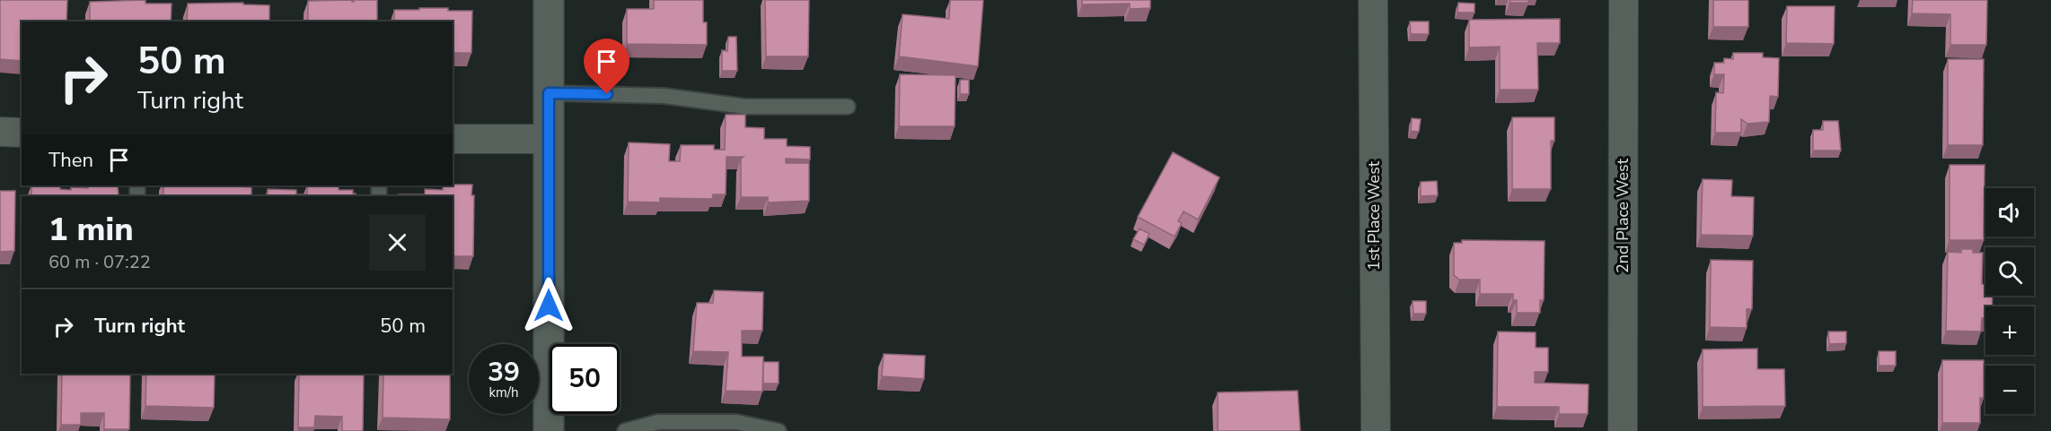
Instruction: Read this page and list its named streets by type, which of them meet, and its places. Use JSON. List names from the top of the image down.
{
  "streets": {
    "street": ["1st Place West", "2nd Place West"]
  },
  "page": {
    "turn": ["50 m", "Turn right"],
    "then": "Then",
    "map_buttons": ["+", "−"],
    "heading": ["1 min", "60 m · 07:22"],
    "list": [
      {
        "name": "Turn right",
        "value": "50 m"
      }
    ],
    "speed": "39 km/h",
    "limit": "50"
  }
}
